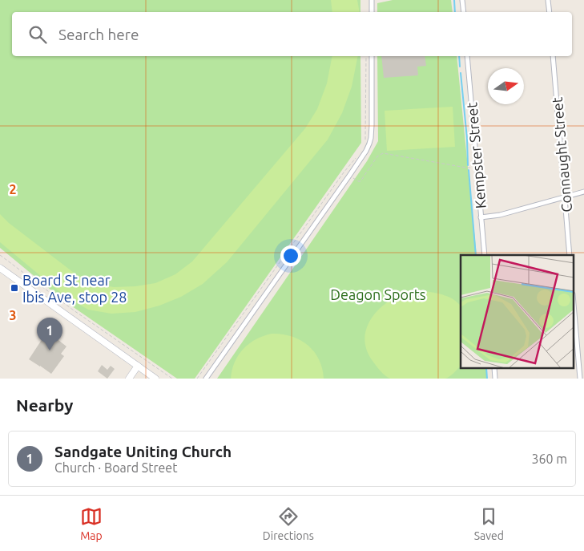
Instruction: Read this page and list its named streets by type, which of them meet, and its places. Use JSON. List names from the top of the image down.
{
  "streets": {
    "street": ["Connaught Street", "Kempster Street"]
  },
  "parks": ["Deagon Sports"],
  "places": {
    "transit": ["Board St near Ibis Ave, stop 28"]
  },
  "north": "right",
  "page": {
    "search": "Search here",
    "pins": "1",
    "heading": "Nearby",
    "list": [
      {
        "mark": "1",
        "name": "Sandgate Uniting Church",
        "note": "Church · Board Street",
        "value": "360 m"
      }
    ],
    "nav": ["Map", "Directions", "Saved"]
  },
  "grid": {
    "rows": ["2", "3"]
  }
}
